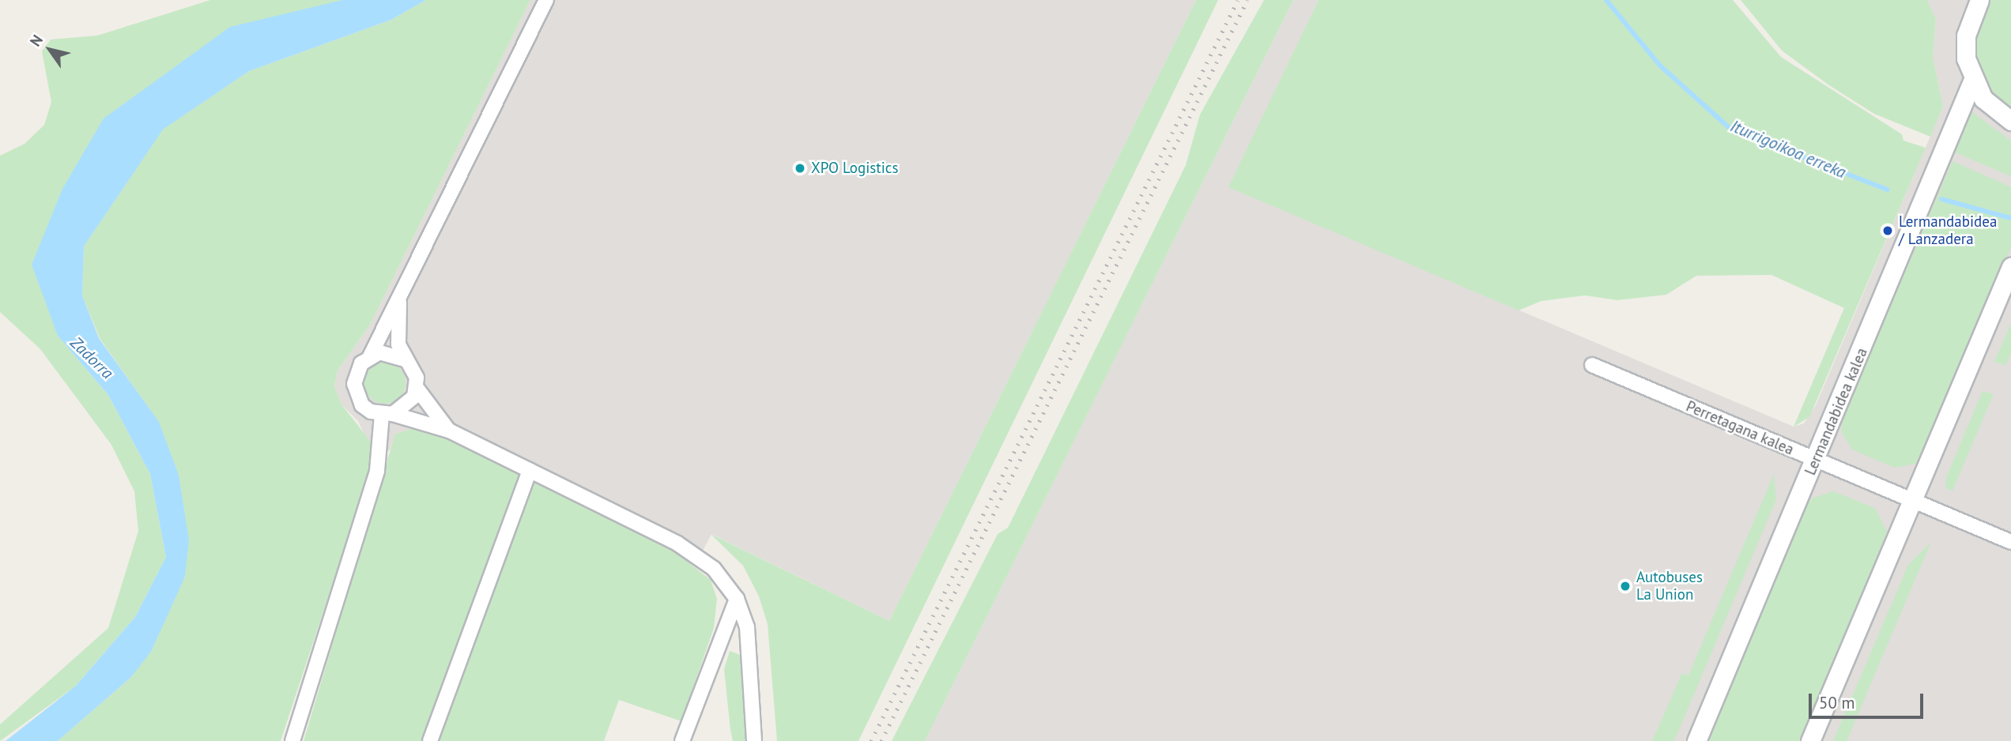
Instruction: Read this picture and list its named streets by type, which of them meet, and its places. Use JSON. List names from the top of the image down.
{
  "streets": {
    "street": ["Lermandabidea kalea", "Perretagana kalea"]
  },
  "crossings": [
    ["Lermandabidea kalea", "Perretagana kalea"]
  ],
  "water": ["Iturrigoikoa erreka", "Zadorra"],
  "places": ["XPO Logistics", "Lermandabidea / Lanzadera", "Autobuses La Union"],
  "scale_bar": "50 m",
  "north": "top left"
}
